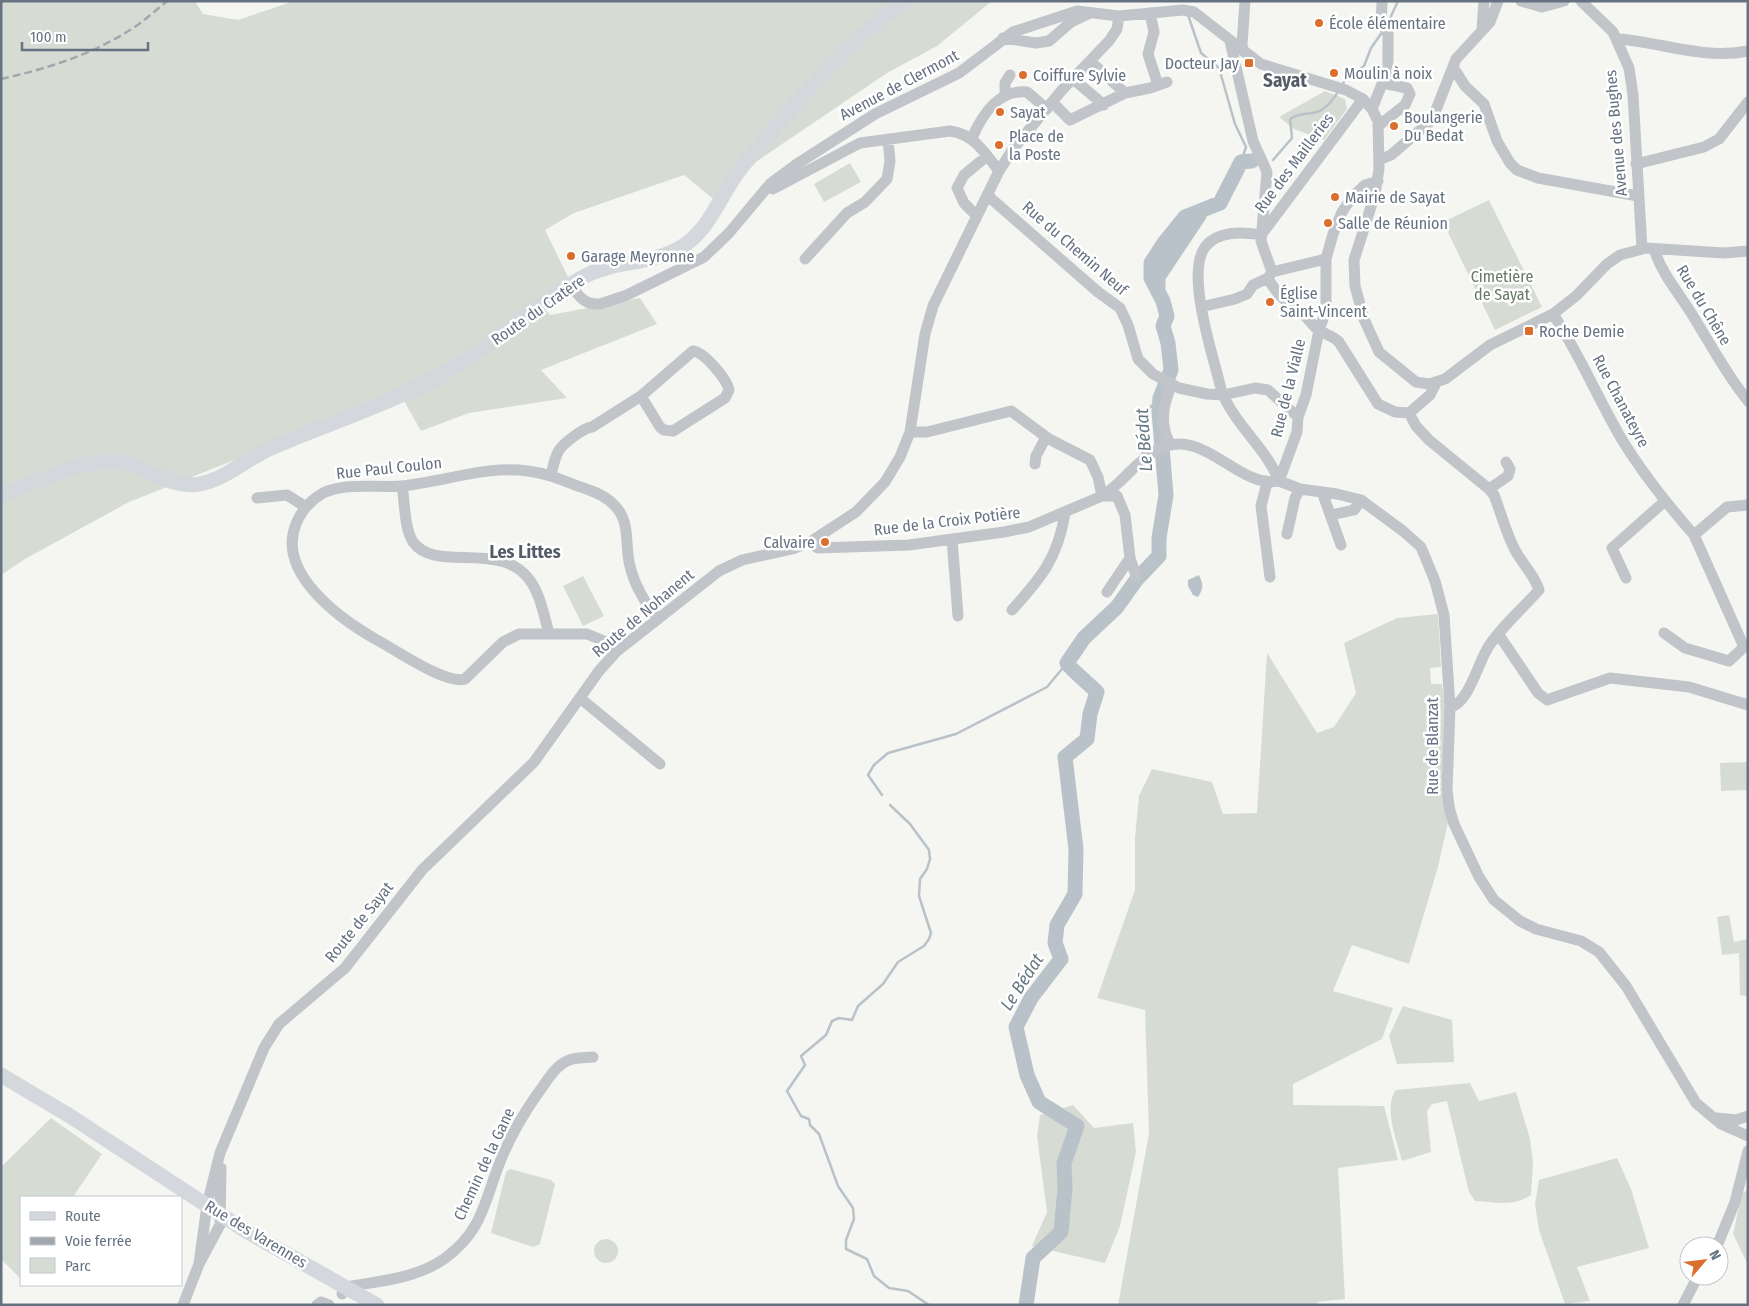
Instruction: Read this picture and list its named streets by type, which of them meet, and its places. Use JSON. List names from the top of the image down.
{
  "streets": {
    "main road": ["Route du Cratère", "Rue des Varennes"],
    "street": [
      "Avenue de Clermont",
      "Avenue des Bughes",
      "Rue des Mailleries",
      "Rue du Chemin Neuf",
      "Rue du Chêne",
      "Rue de la Vialle",
      "Rue Chanateyre",
      "Rue Paul Coulon",
      "Rue de la Croix Potière",
      "Route de Nohanent",
      "Rue de Blanzat",
      "Route de Sayat",
      "Chemin de la Gane"
    ]
  },
  "crossings": [
    ["Avenue de Clermont", "Rue des Mailleries"],
    ["Avenue de Clermont", "Route du Cratère"],
    ["Avenue de Clermont", "Rue de la Vialle"],
    ["Avenue de Clermont", "Route de Nohanent"],
    ["Rue des Mailleries", "Rue de la Vialle"],
    ["Rue des Mailleries", "Rue de Blanzat"],
    ["Rue du Chemin Neuf", "Route de Nohanent"],
    ["Rue de la Vialle", "Rue de Blanzat"],
    ["Rue Paul Coulon", "Route de Nohanent"],
    ["Rue de la Croix Potière", "Route de Nohanent"],
    ["Route de Nohanent", "Route de Sayat"],
    ["Route de Sayat", "Rue des Varennes"],
    ["Chemin de la Gane", "Rue des Varennes"]
  ],
  "districts": ["Sayat", "Les Littes"],
  "water": ["Le Bédat"],
  "parks": ["Cimetière de Sayat"],
  "places": {
    "other": [
      "École élémentaire",
      "Moulin à noix",
      "Coiffure Sylvie",
      "Sayat",
      "Boulangerie Du Bedat",
      "Place de la Poste",
      "Mairie de Sayat",
      "Salle de Réunion",
      "Garage Meyronne",
      "Église Saint-Vincent",
      "Calvaire"
    ],
    "transit": ["Docteur Jay", "Roche Demie"]
  },
  "legend": ["Route", "Voie ferrée", "Parc"],
  "scale_bar": "100 m",
  "north": "top right"
}
